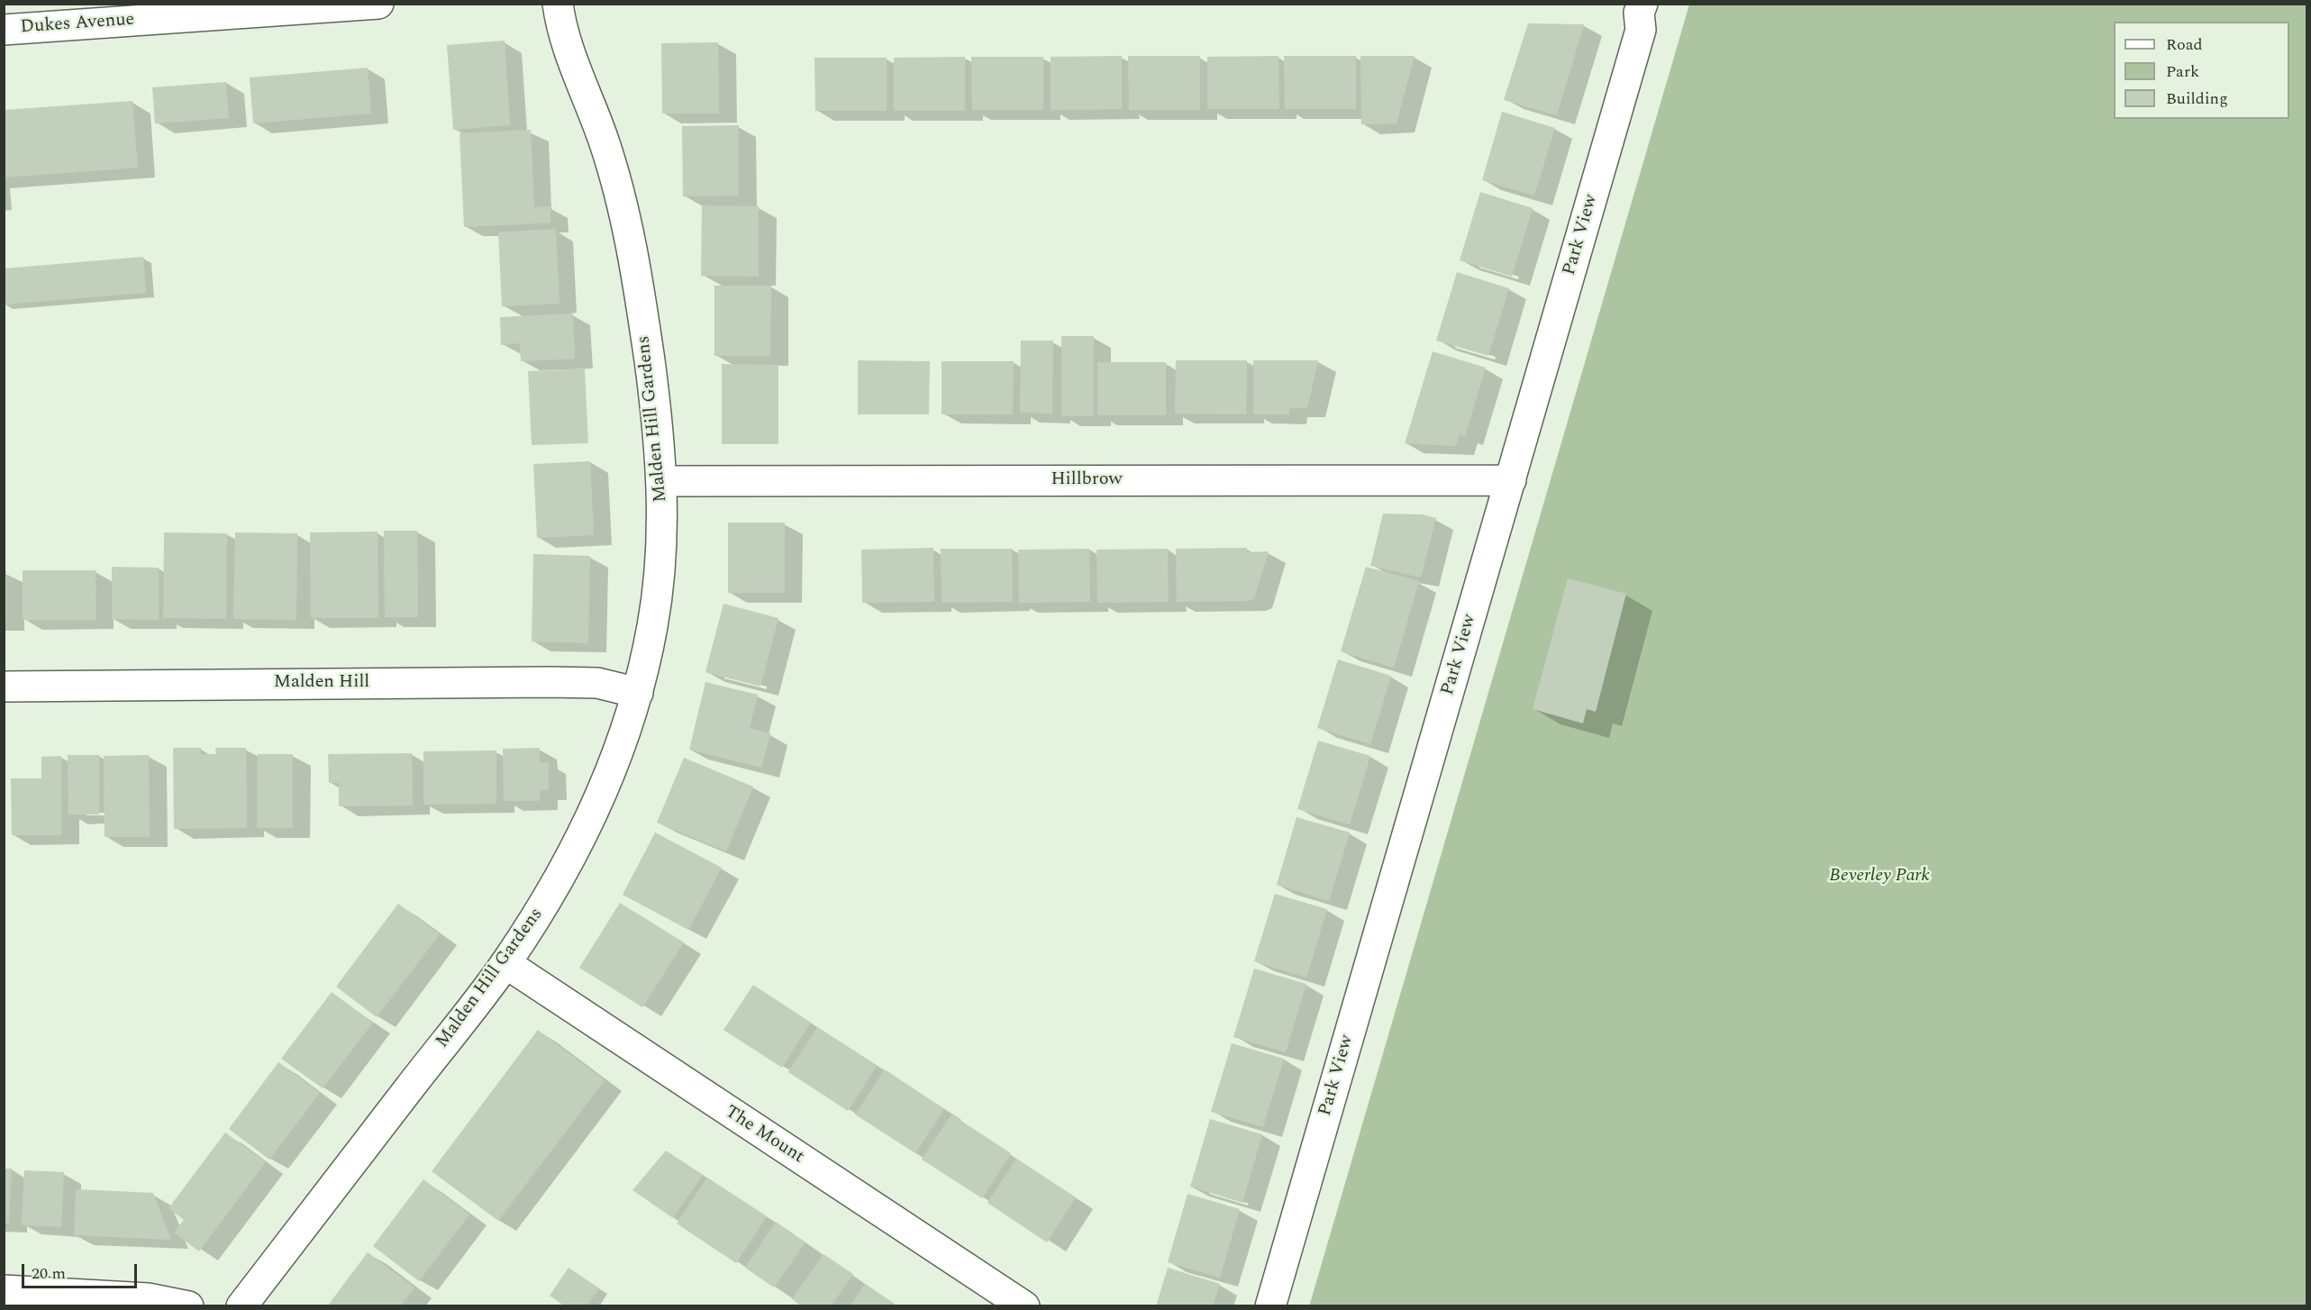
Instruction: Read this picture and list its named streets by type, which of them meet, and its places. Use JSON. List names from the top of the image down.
{
  "streets": {
    "street": [
      "Dukes Avenue",
      "Park View",
      "Malden Hill Gardens",
      "Hillbrow",
      "Malden Hill",
      "The Mount"
    ]
  },
  "crossings": [
    ["Park View", "Hillbrow"],
    ["Malden Hill Gardens", "Hillbrow"],
    ["Malden Hill Gardens", "Malden Hill"],
    ["Malden Hill Gardens", "The Mount"]
  ],
  "parks": ["Beverley Park"],
  "legend": ["Road", "Park", "Building"],
  "scale_bar": "20 m"
}
